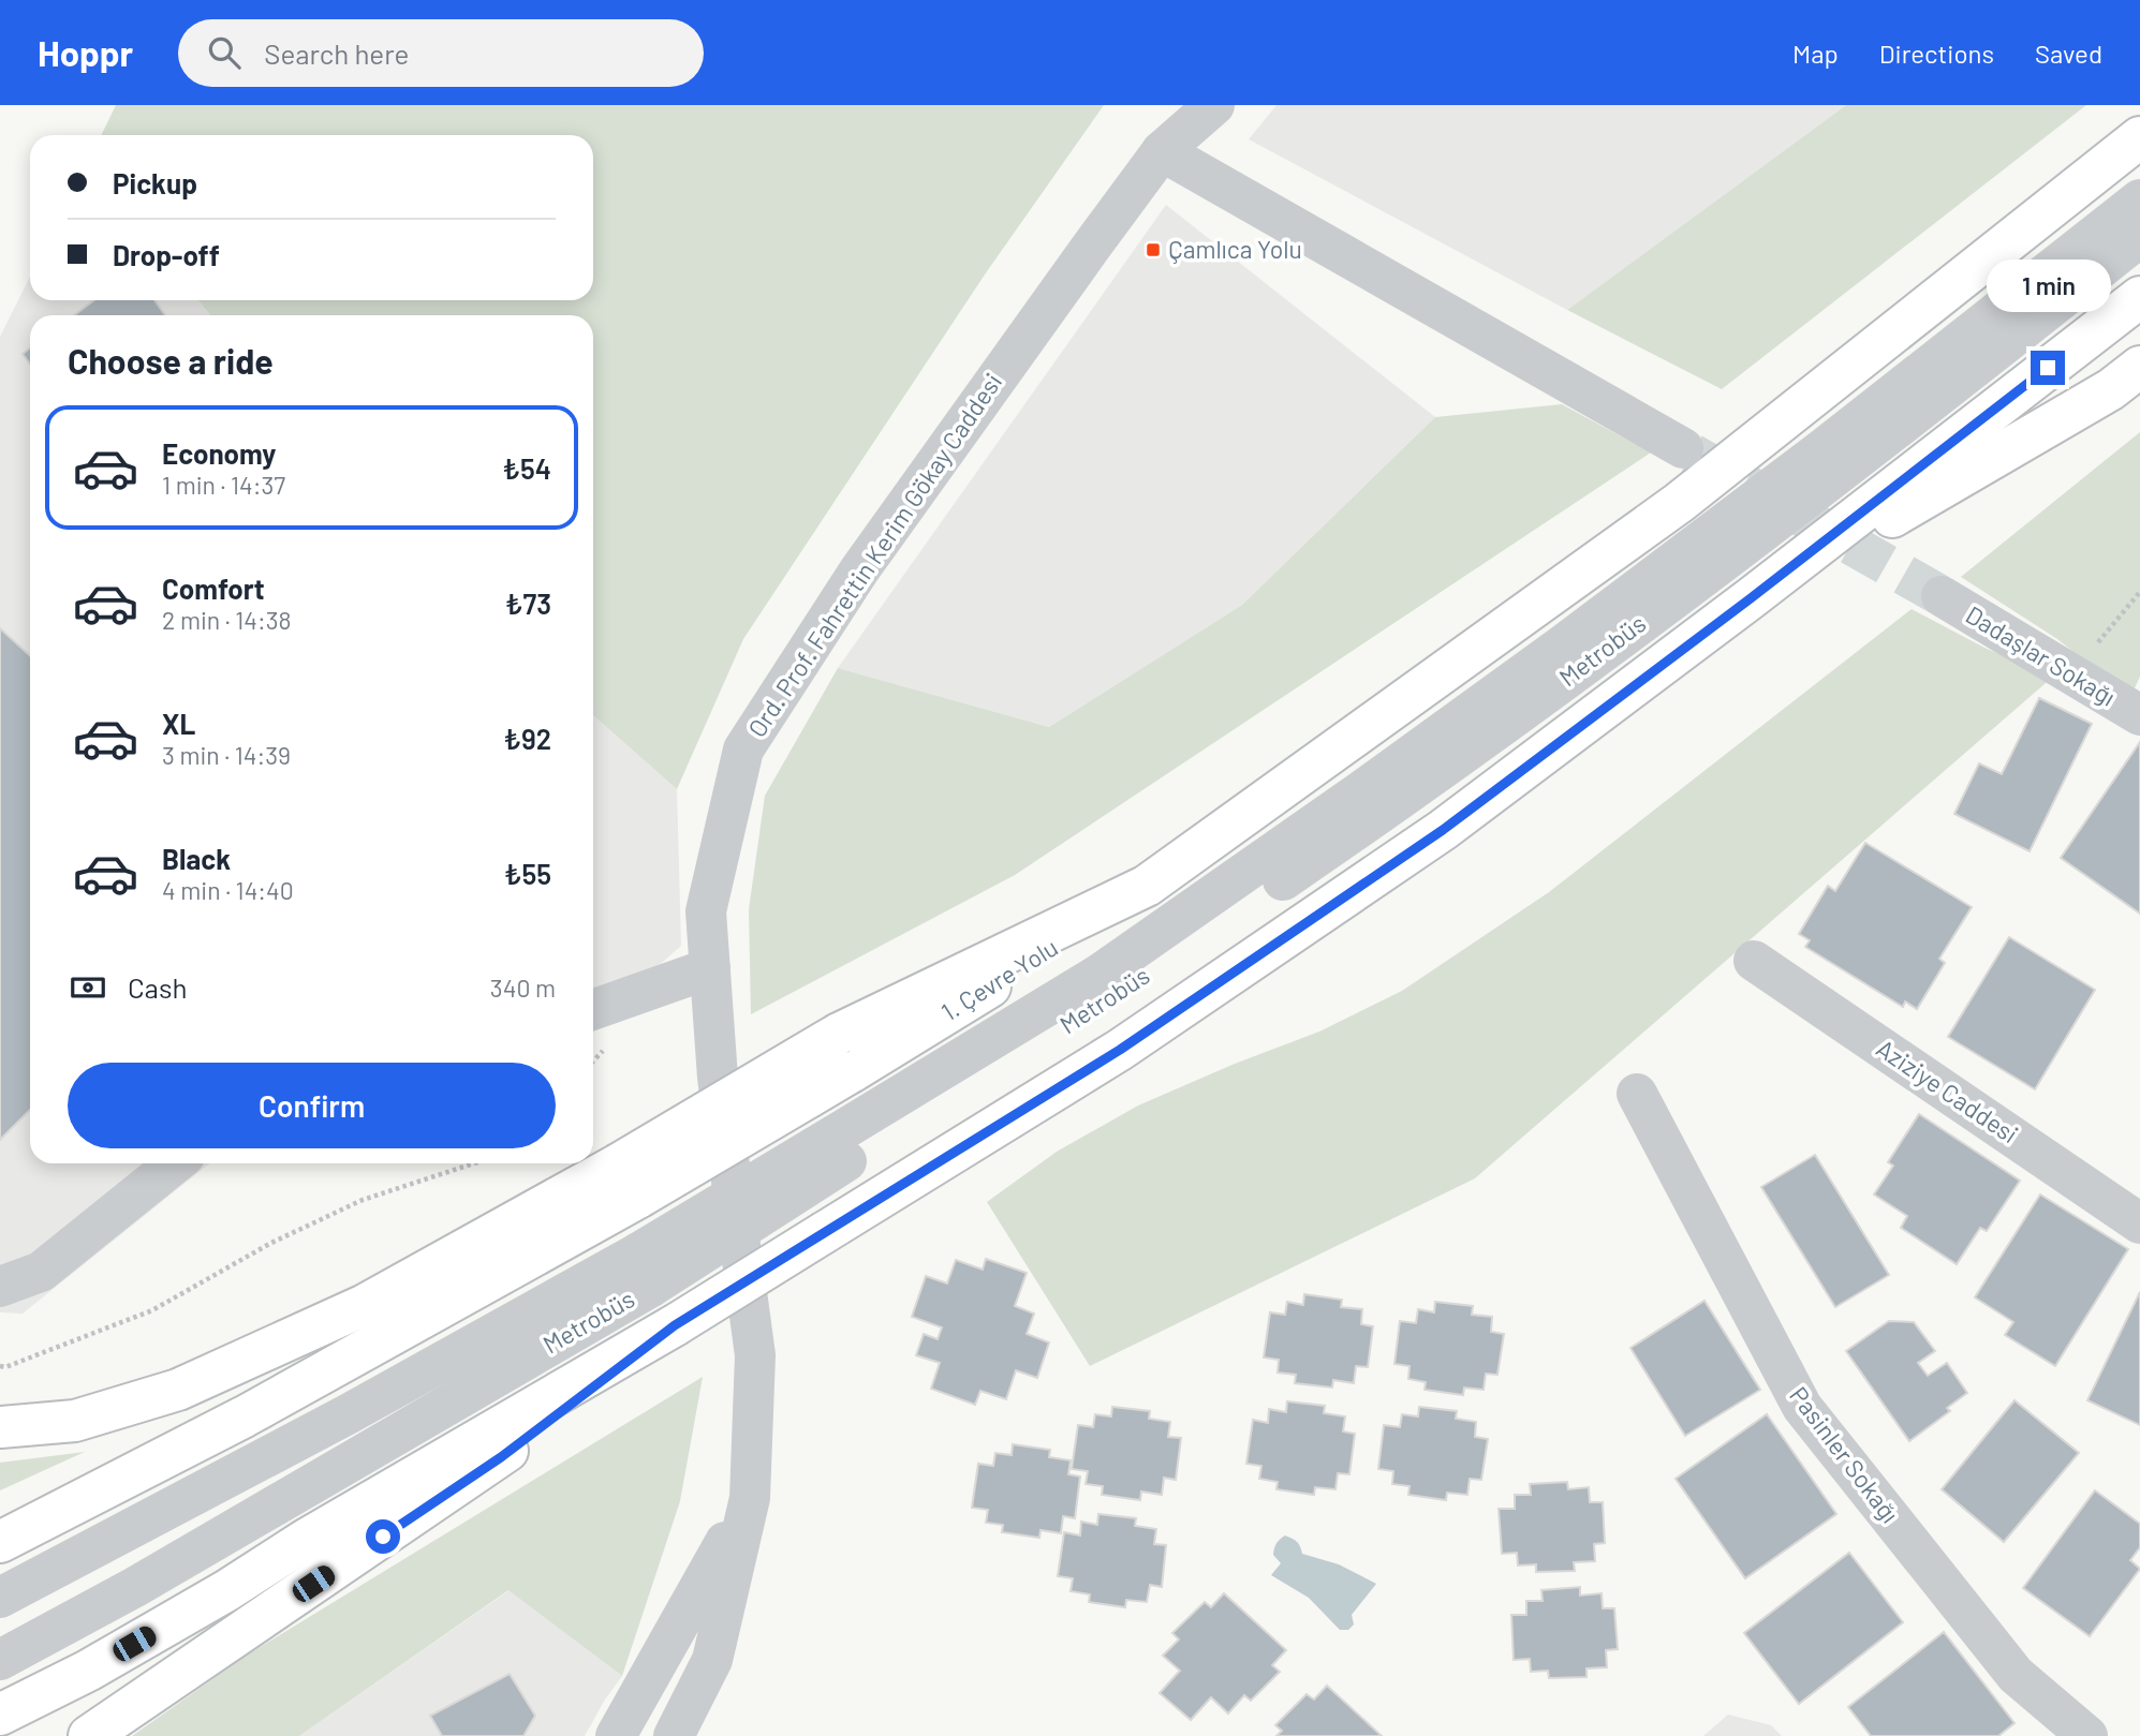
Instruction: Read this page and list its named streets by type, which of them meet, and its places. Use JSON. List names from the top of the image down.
{
  "streets": {
    "highway": ["1. Çevre Yolu"],
    "street": [
      "Ord. Prof. Fahrettin Kerim Gökay Caddesi",
      "Metrobüs",
      "Dadaşlar Sokağı",
      "Aziziye Caddesi",
      "Pasinler Sokağı"
    ]
  },
  "places": {
    "transit": ["Çamlıca Yolu"]
  },
  "page": {
    "header": "Hoppr",
    "search": "Search here",
    "nav": ["Map", "Directions", "Saved"],
    "banner": ["Pickup", "Drop-off"],
    "bubble": "1 min",
    "heading": "Choose a ride",
    "list": [
      {
        "name": "Economy",
        "note": "1 min · 14:37",
        "value": "₺54"
      },
      {
        "name": "Comfort",
        "note": "2 min · 14:38",
        "value": "₺73"
      },
      {
        "name": "XL",
        "note": "3 min · 14:39",
        "value": "₺92"
      },
      {
        "name": "Black",
        "note": "4 min · 14:40",
        "value": "₺55"
      }
    ],
    "pay": ["Cash", "340 m"],
    "buttons": "Confirm"
  }
}
